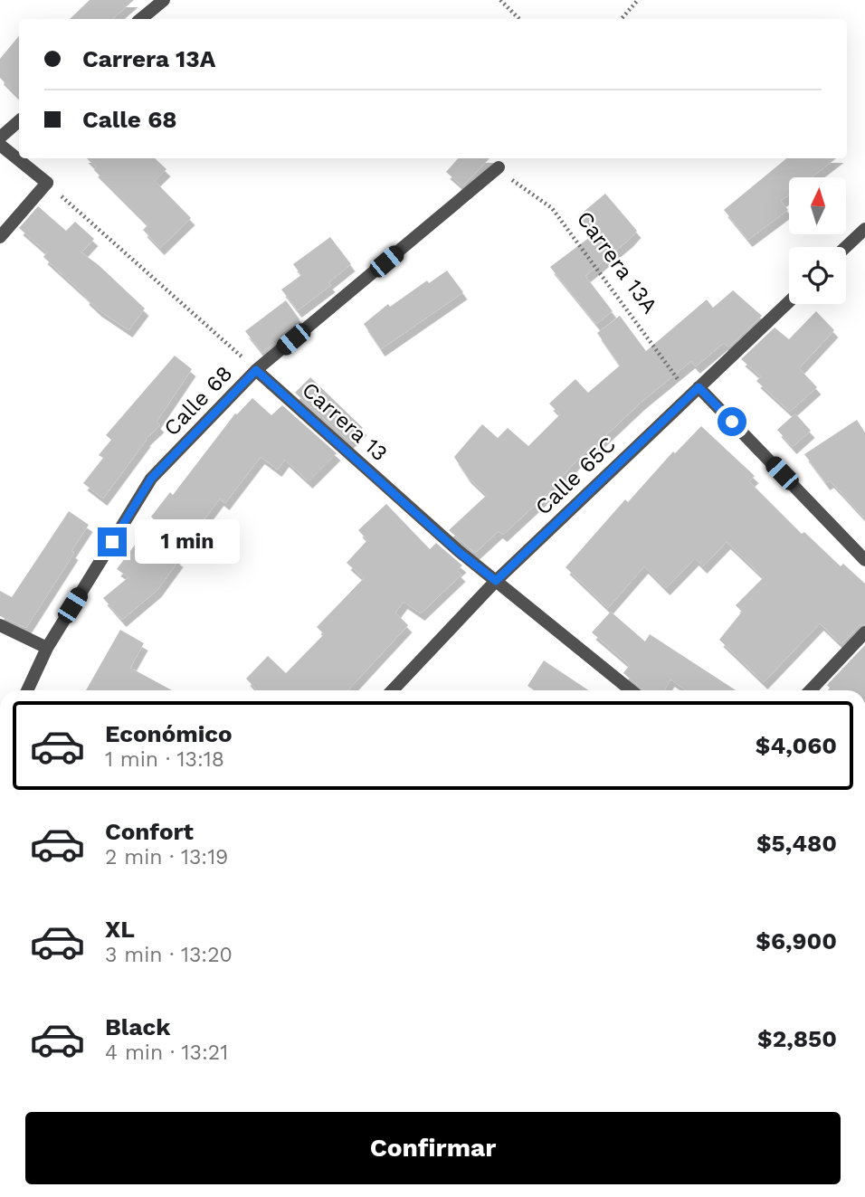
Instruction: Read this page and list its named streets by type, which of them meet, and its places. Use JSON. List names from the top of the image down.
{
  "streets": {
    "street": ["Calle 68", "Carrera 13", "Calle 65C"],
    "path": ["Carrera 13A"]
  },
  "crossings": [
    ["Carrera 13A", "Calle 68"],
    ["Carrera 13A", "Calle 65C"],
    ["Calle 68", "Carrera 13"],
    ["Carrera 13", "Calle 65C"]
  ],
  "north": "top",
  "page": {
    "banner": ["Carrera 13A", "Calle 68"],
    "bubble": "1 min",
    "list": [
      {
        "name": "Económico",
        "note": "1 min · 13:18",
        "value": "$4,060"
      },
      {
        "name": "Confort",
        "note": "2 min · 13:19",
        "value": "$5,480"
      },
      {
        "name": "XL",
        "note": "3 min · 13:20",
        "value": "$6,900"
      },
      {
        "name": "Black",
        "note": "4 min · 13:21",
        "value": "$2,850"
      }
    ],
    "buttons": "Confirmar"
  }
}
